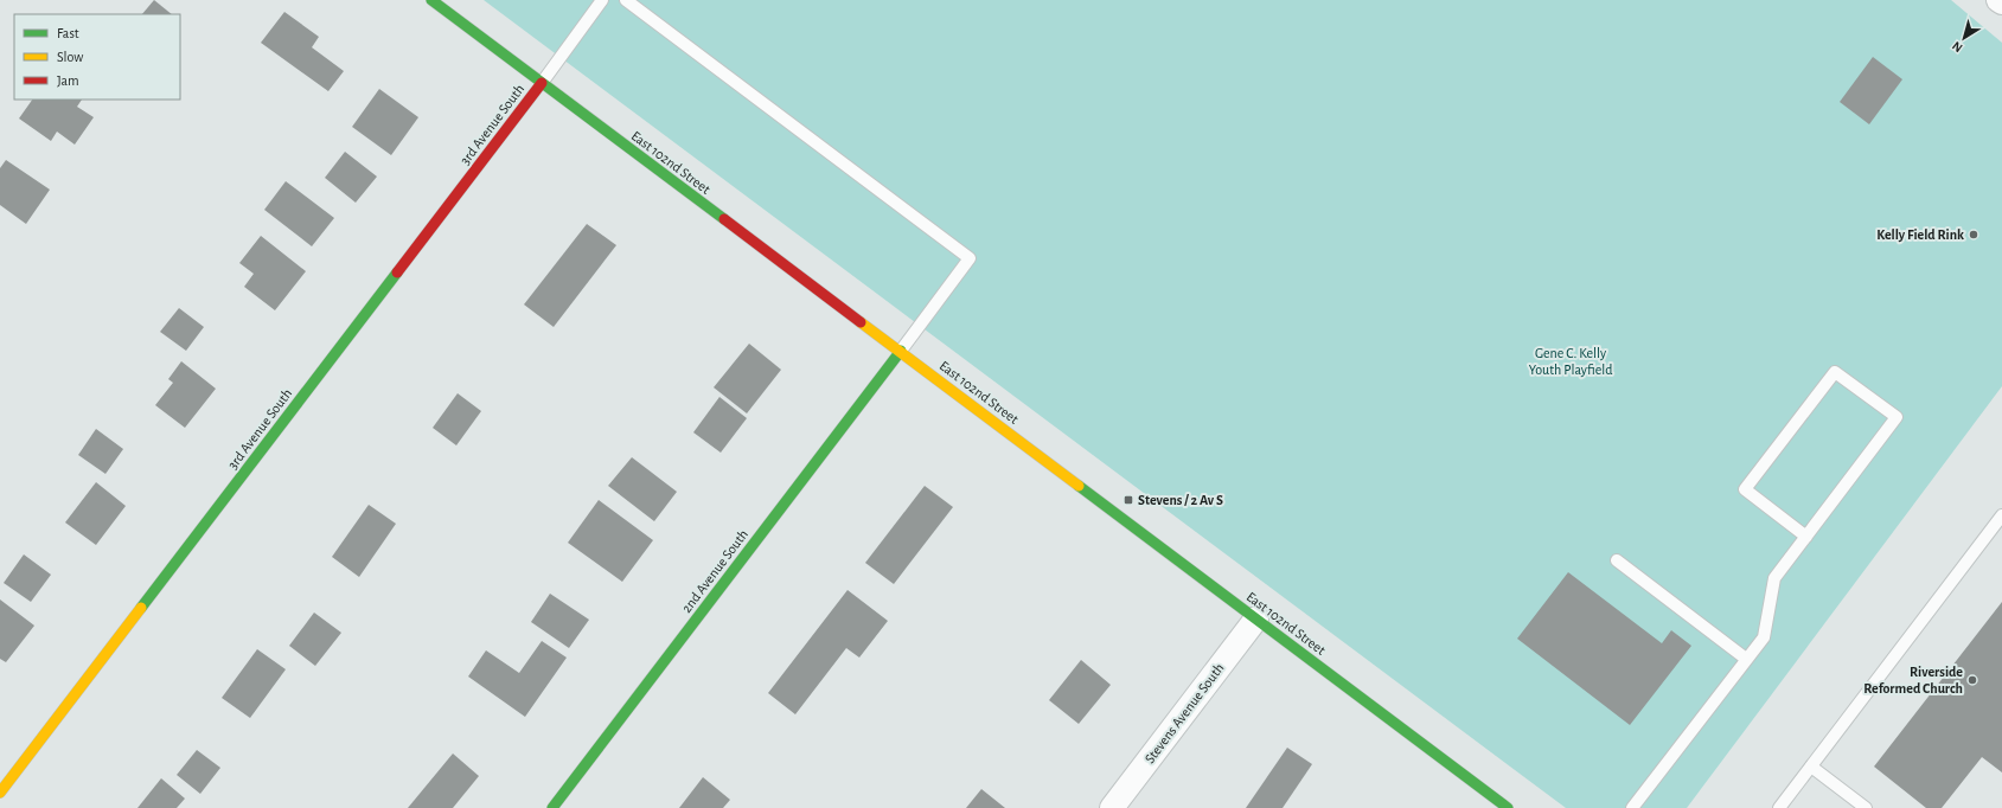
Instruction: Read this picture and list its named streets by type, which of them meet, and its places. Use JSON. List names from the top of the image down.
{
  "streets": {
    "street": [
      "3rd Avenue South",
      "East 102nd Street",
      "2nd Avenue South",
      "Stevens Avenue South"
    ]
  },
  "crossings": [
    ["3rd Avenue South", "East 102nd Street"],
    ["East 102nd Street", "2nd Avenue South"],
    ["East 102nd Street", "Stevens Avenue South"]
  ],
  "parks": ["Gene C. Kelly Youth Playfield"],
  "places": {
    "other": ["Kelly Field Rink", "Riverside Reformed Church"],
    "transit": ["Stevens / 2 Av S"]
  },
  "legend": ["Fast", "Slow", "Jam"],
  "north": "bottom left"
}
